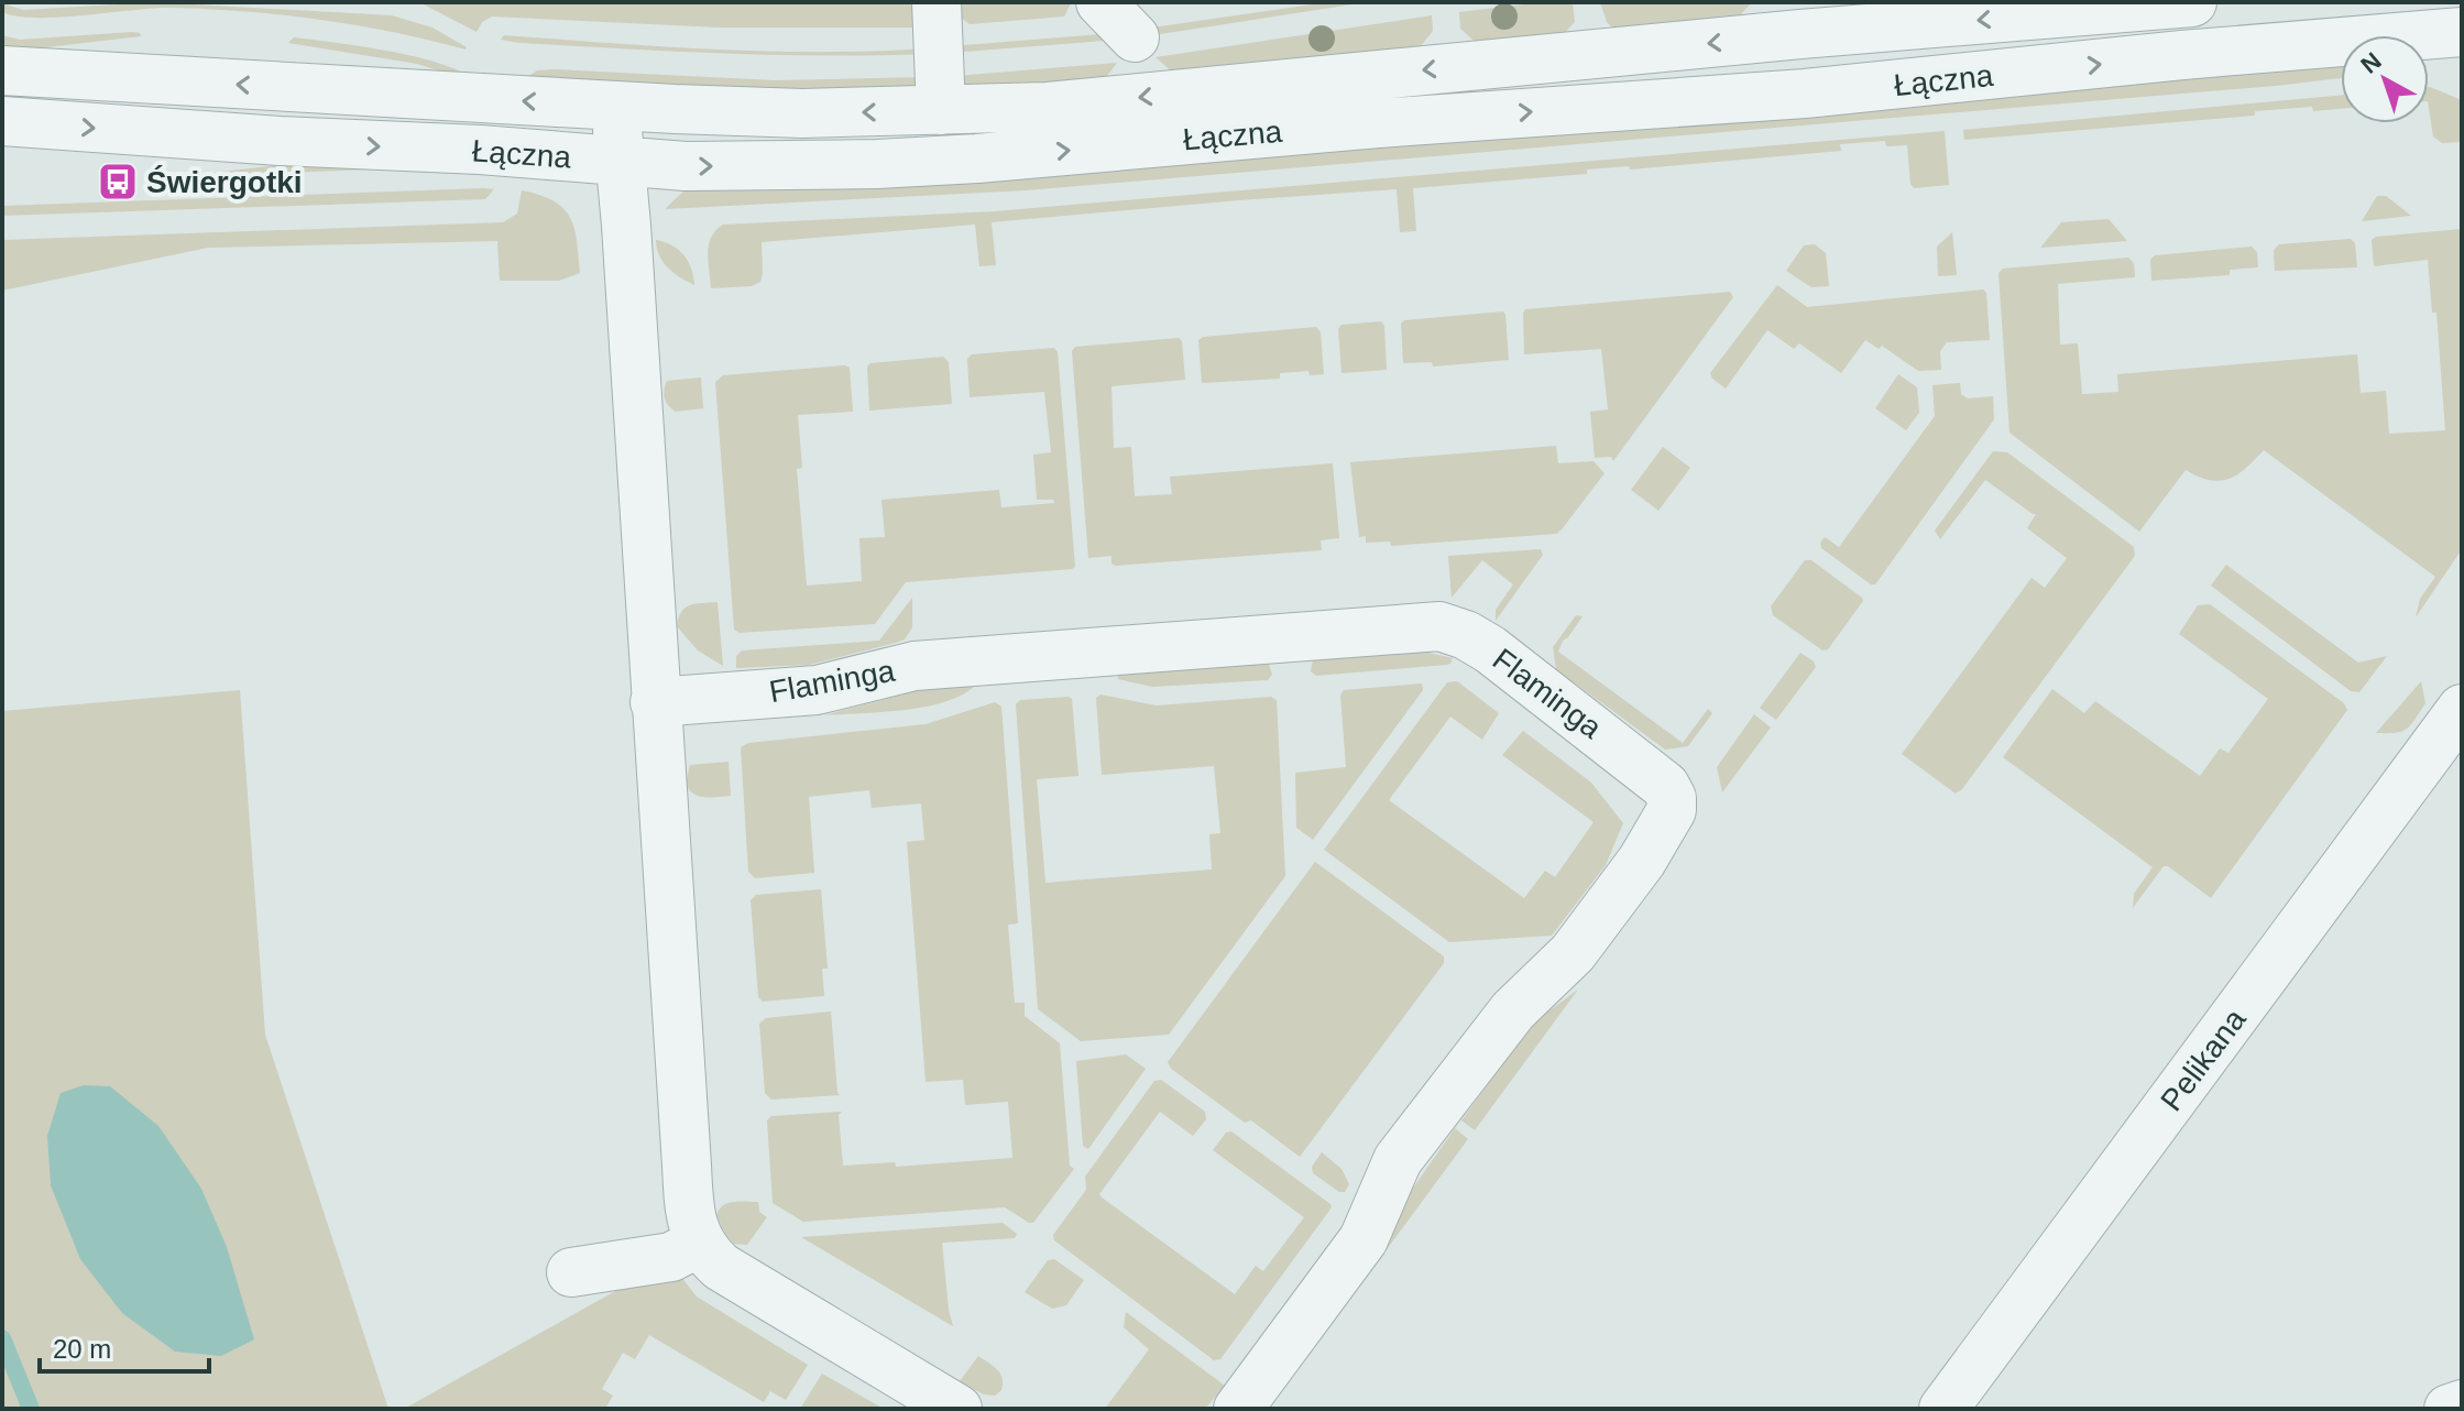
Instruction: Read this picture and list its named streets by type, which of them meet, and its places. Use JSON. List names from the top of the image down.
{
  "streets": {
    "street": ["Łączna", "Flaminga", "Pelikana"]
  },
  "places": {
    "bus stop": ["Świergotki"]
  },
  "scale_bar": "20 m",
  "north": "top left"
}
